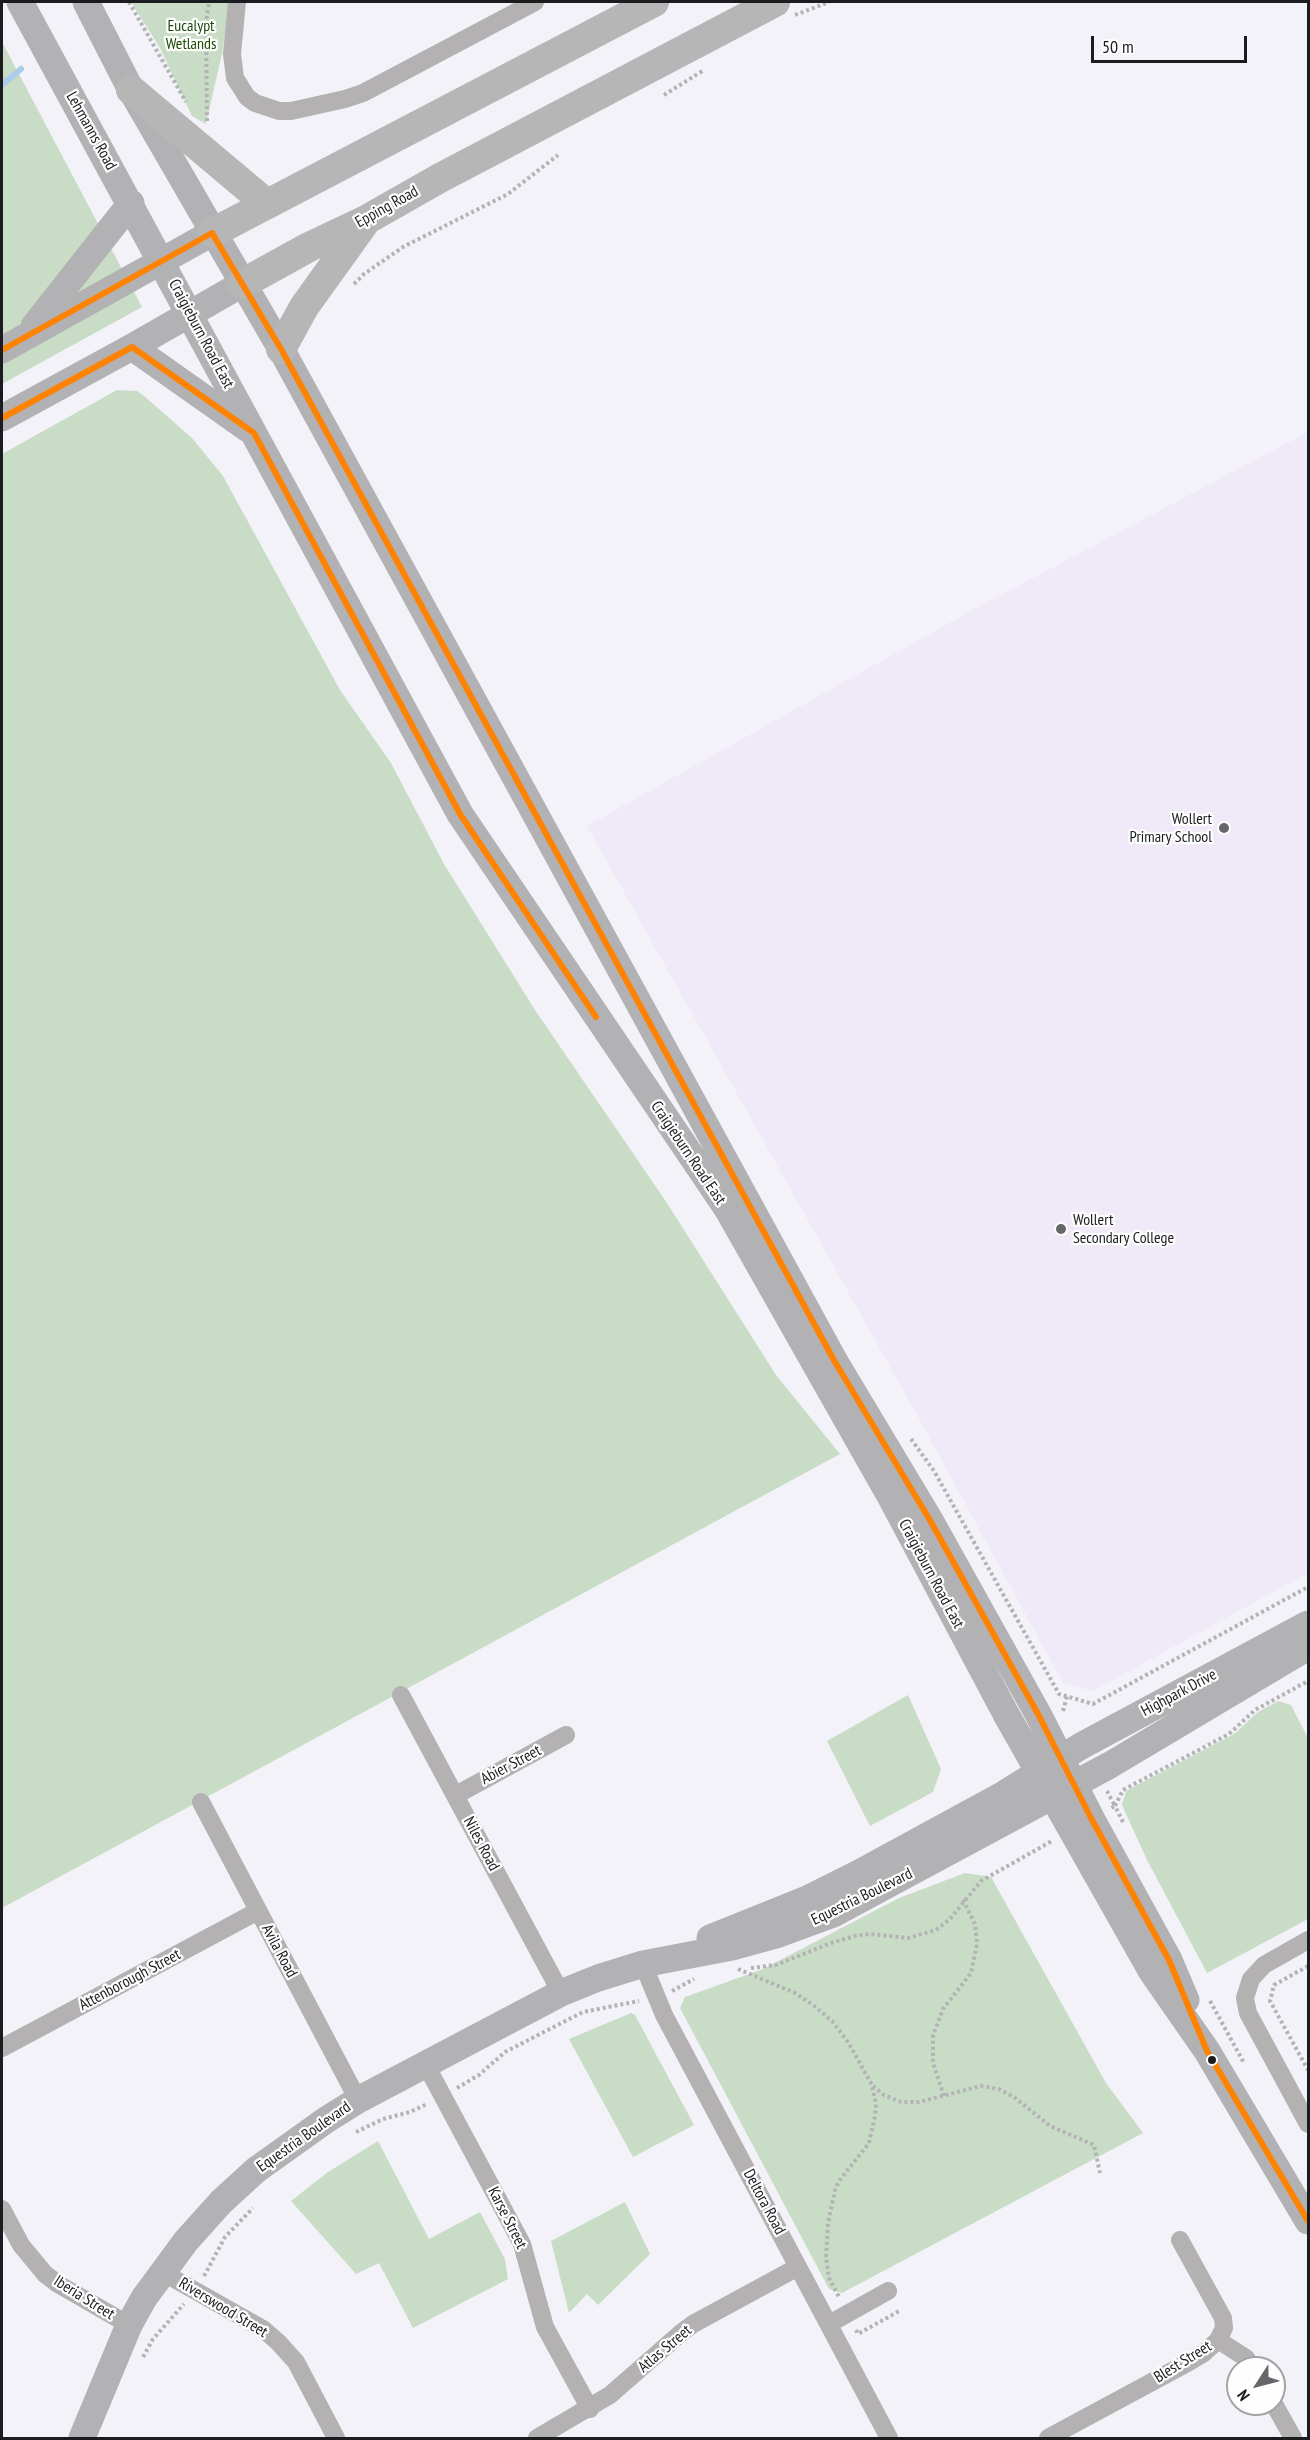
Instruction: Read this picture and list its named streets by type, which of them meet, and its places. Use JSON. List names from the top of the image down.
{
  "streets": {
    "main road": [
      "Lehmanns Road",
      "Epping Road",
      "Craigieburn Road East",
      "Highpark Drive",
      "Equestria Boulevard"
    ],
    "street": [
      "Abier Street",
      "Niles Road",
      "Avila Road",
      "Attenborough Street",
      "Deltora Road",
      "Karse Street",
      "Iberia Street",
      "Riverswood Street",
      "Atlas Street",
      "Blest Street"
    ]
  },
  "crossings": [
    ["Lehmanns Road", "Craigieburn Road East"],
    ["Epping Road", "Craigieburn Road East"],
    ["Craigieburn Road East", "Highpark Drive"],
    ["Craigieburn Road East", "Equestria Boulevard"],
    ["Highpark Drive", "Equestria Boulevard"],
    ["Abier Street", "Niles Road"],
    ["Niles Road", "Equestria Boulevard"],
    ["Equestria Boulevard", "Avila Road"],
    ["Equestria Boulevard", "Deltora Road"],
    ["Equestria Boulevard", "Karse Street"],
    ["Equestria Boulevard", "Iberia Street"],
    ["Equestria Boulevard", "Riverswood Street"],
    ["Avila Road", "Attenborough Street"],
    ["Deltora Road", "Atlas Street"],
    ["Karse Street", "Atlas Street"]
  ],
  "parks": ["Eucalypt Wetlands"],
  "places": ["Wollert Primary School", "Wollert Secondary College"],
  "scale_bar": "50 m",
  "north": "bottom left"
}
